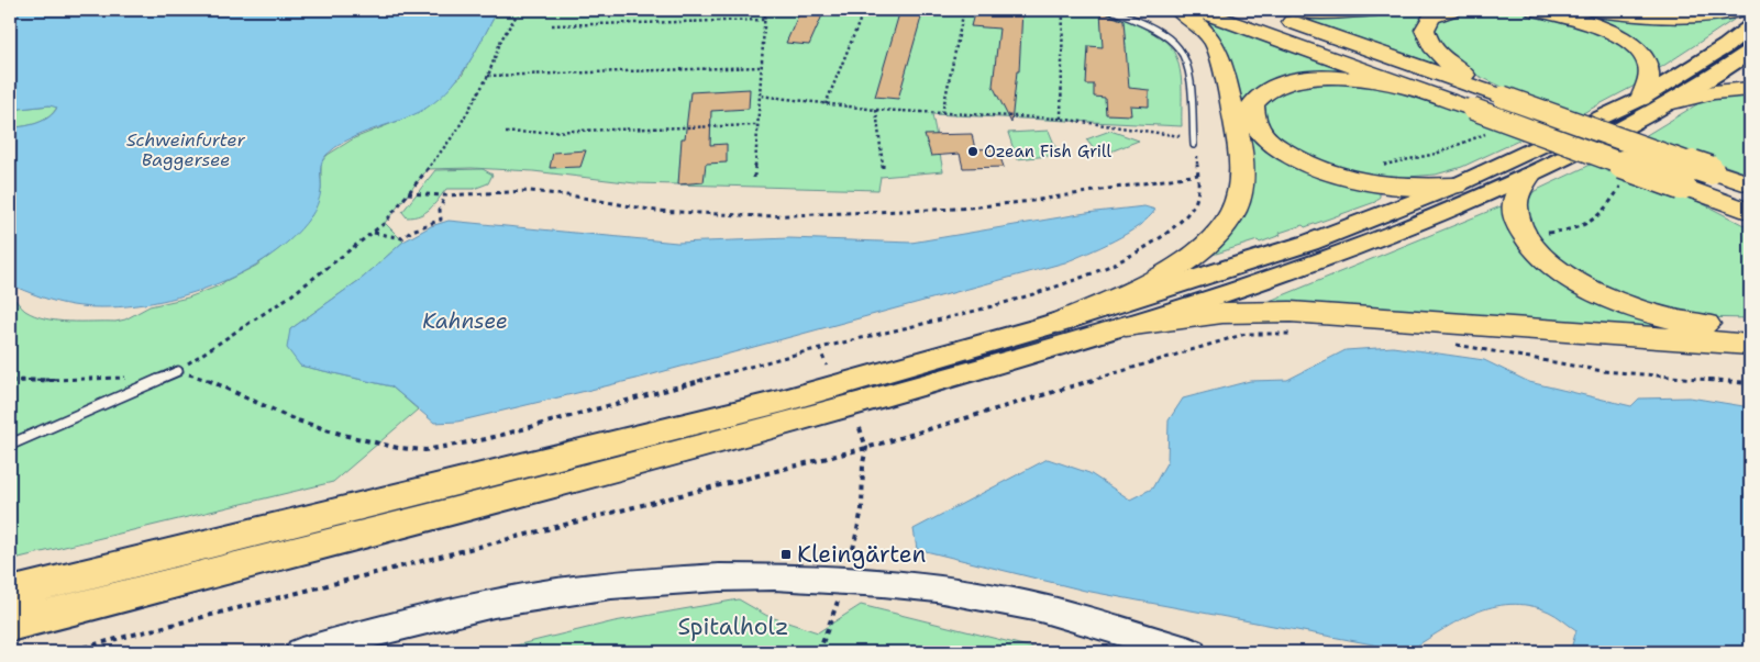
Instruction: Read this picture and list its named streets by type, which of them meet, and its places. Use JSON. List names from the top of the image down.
{
  "water": ["Schweinfurter Baggersee", "Kahnsee"],
  "parks": ["Spitalholz"],
  "places": {
    "other": ["Ozean Fish Grill"],
    "transit": ["Kleingärten"]
  }
}
